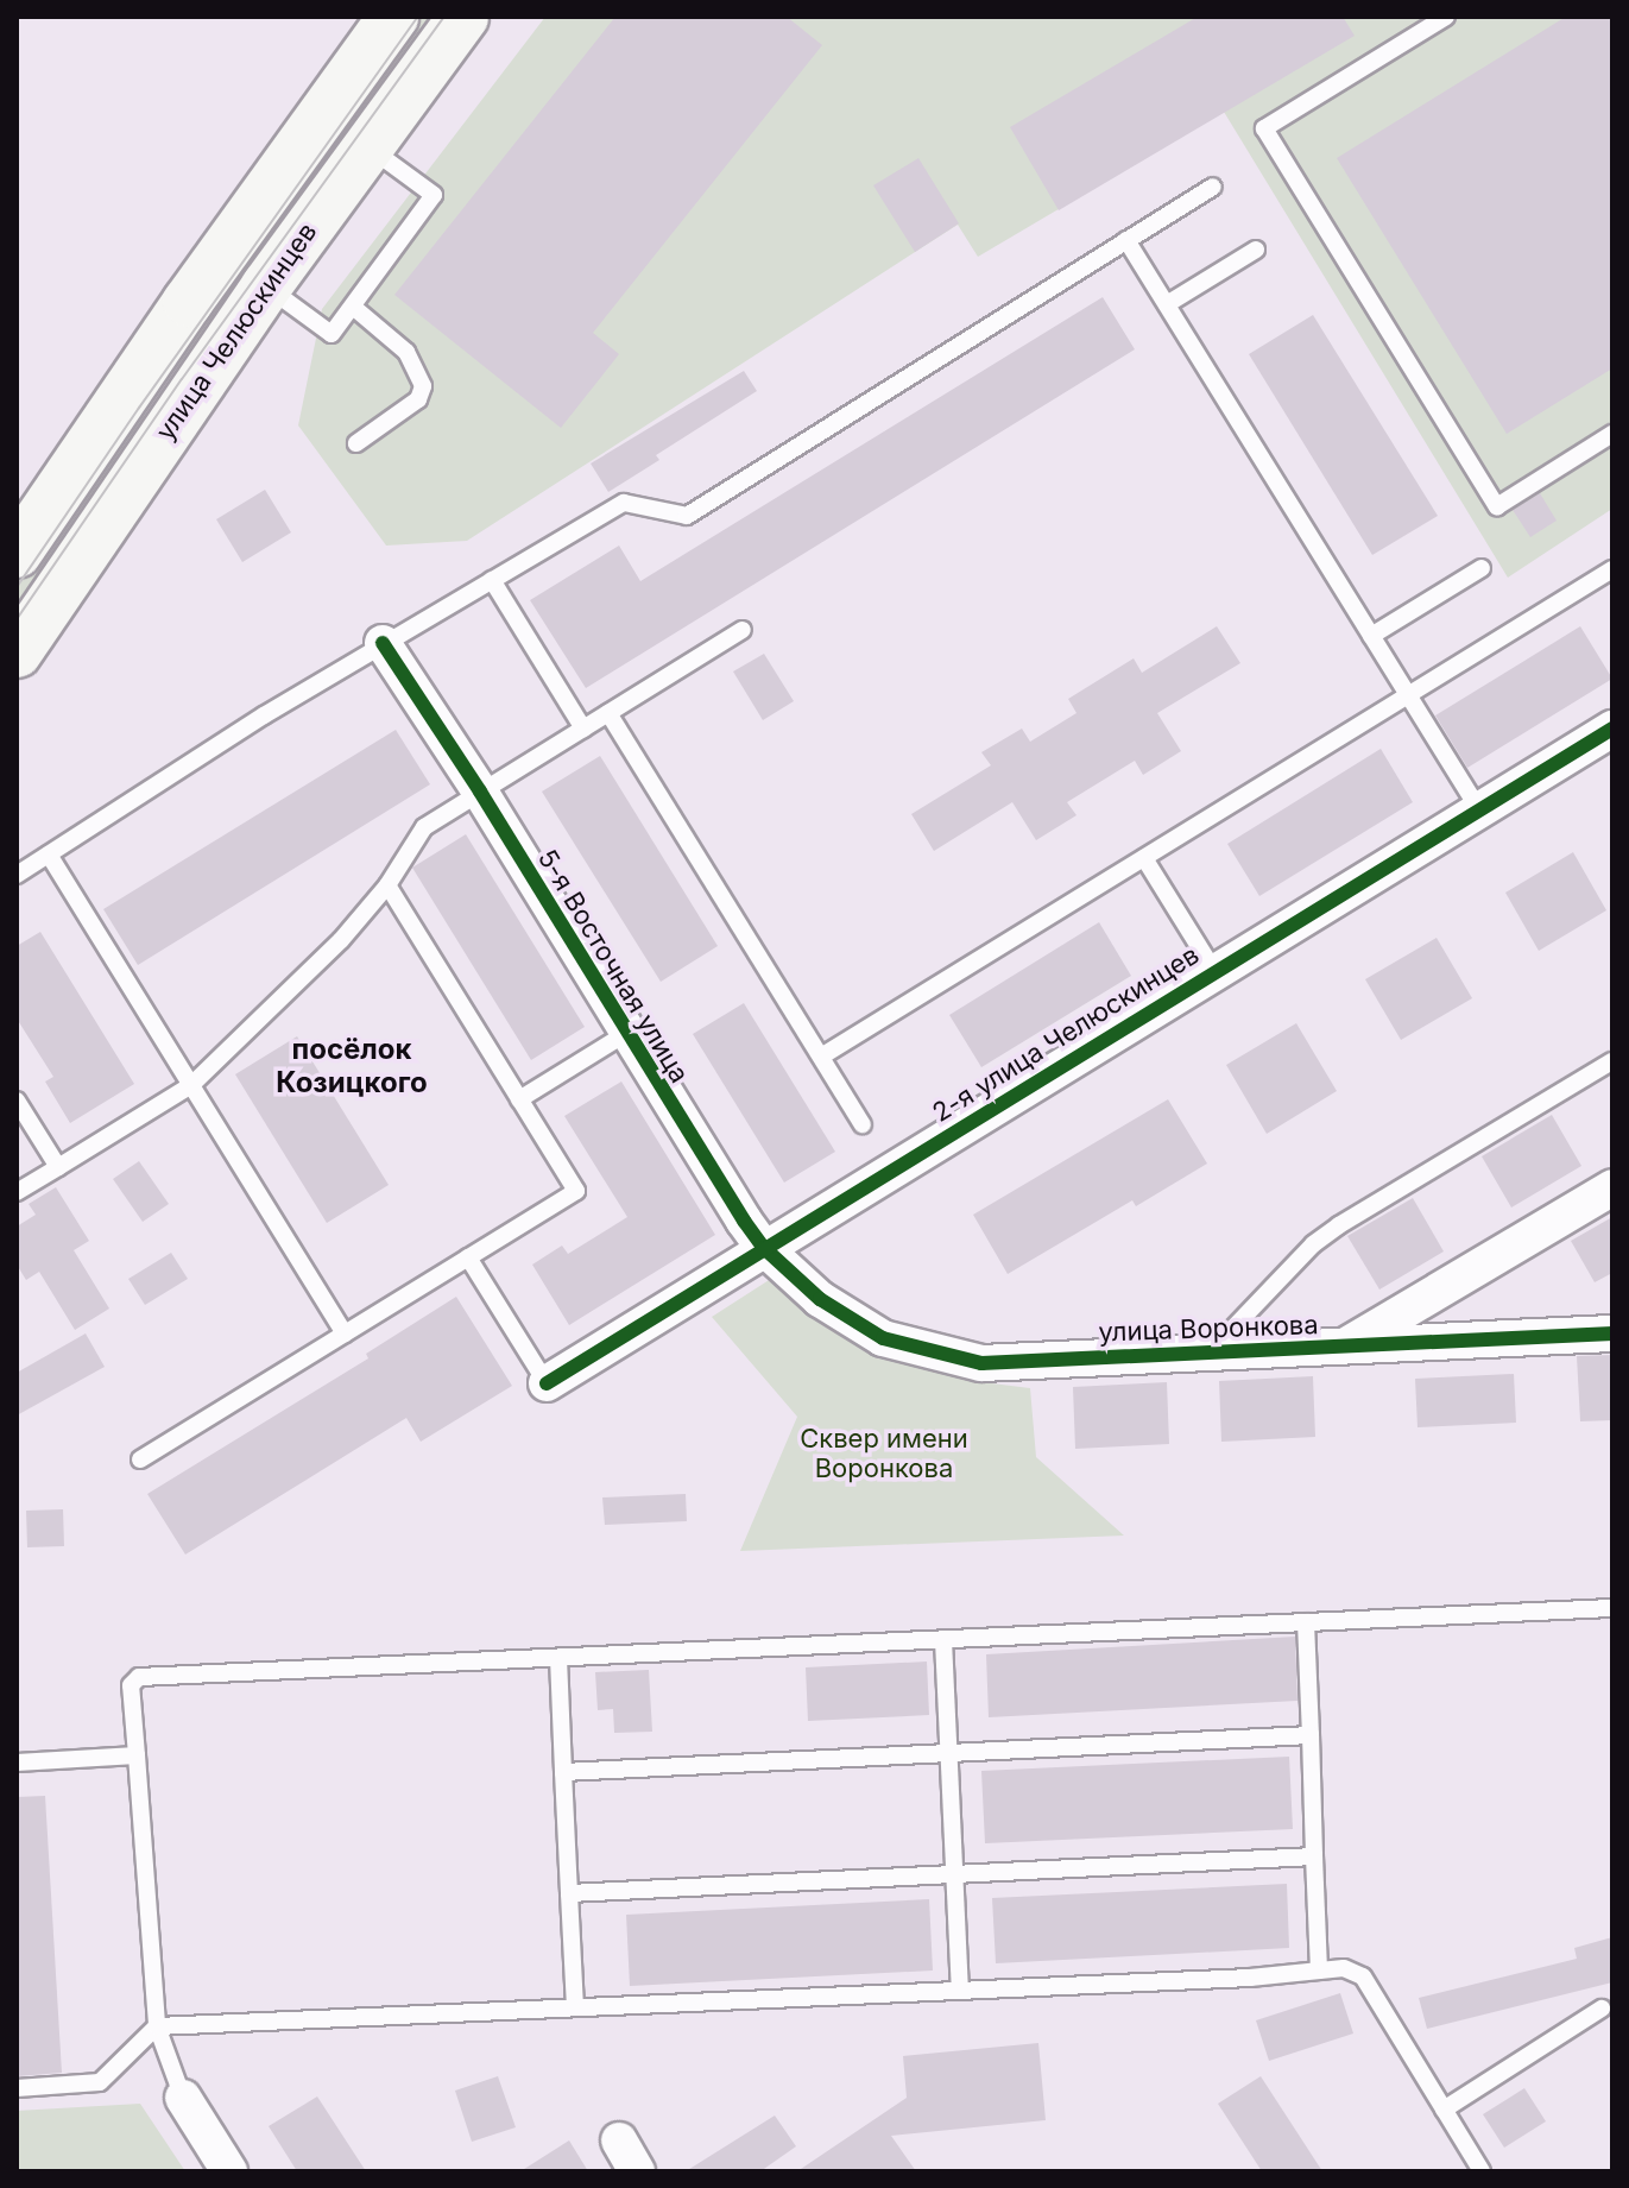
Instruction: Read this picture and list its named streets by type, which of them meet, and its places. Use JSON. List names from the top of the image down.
{
  "streets": {
    "main road": ["улица Челюскинцев"],
    "street": ["5-я Восточная улица", "2-я улица Челюскинцев", "улица Воронкова"]
  },
  "crossings": [
    ["5-я Восточная улица", "2-я улица Челюскинцев"],
    ["5-я Восточная улица", "улица Воронкова"]
  ],
  "districts": ["посёлок Козицкого"],
  "parks": ["Сквер имени Воронкова"]
}
